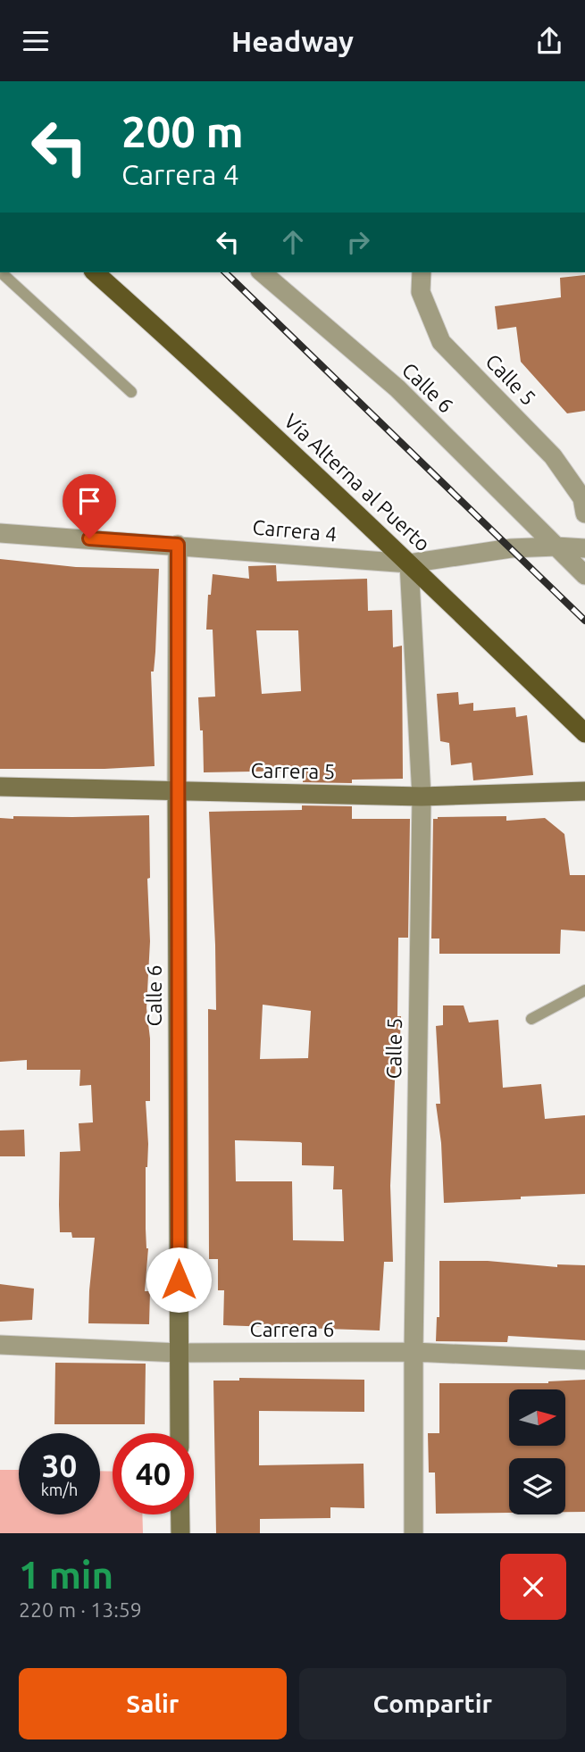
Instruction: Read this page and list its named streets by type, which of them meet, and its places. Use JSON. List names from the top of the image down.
{
  "streets": {
    "main road": ["Vía Alterna al Puerto"],
    "street": [
      "Calle 5",
      "Calle 6",
      "Carrera 4",
      "Carrera 5",
      "Carrera 6"
    ]
  },
  "crossings": [
    ["Calle 5", "Vía Alterna al Puerto"],
    ["Calle 5", "Carrera 4"],
    ["Calle 5", "Carrera 5"],
    ["Calle 5", "Carrera 6"],
    ["Calle 6", "Carrera 4"],
    ["Calle 6", "Carrera 5"],
    ["Calle 6", "Carrera 6"],
    ["Vía Alterna al Puerto", "Carrera 4"]
  ],
  "north": "right",
  "page": {
    "header": "Headway",
    "turn": ["200 m", "Carrera 4"],
    "speed": "30 km/h",
    "limit": "40",
    "heading": ["1 min", "220 m · 13:59"],
    "buttons": ["Salir", "Compartir"]
  }
}
